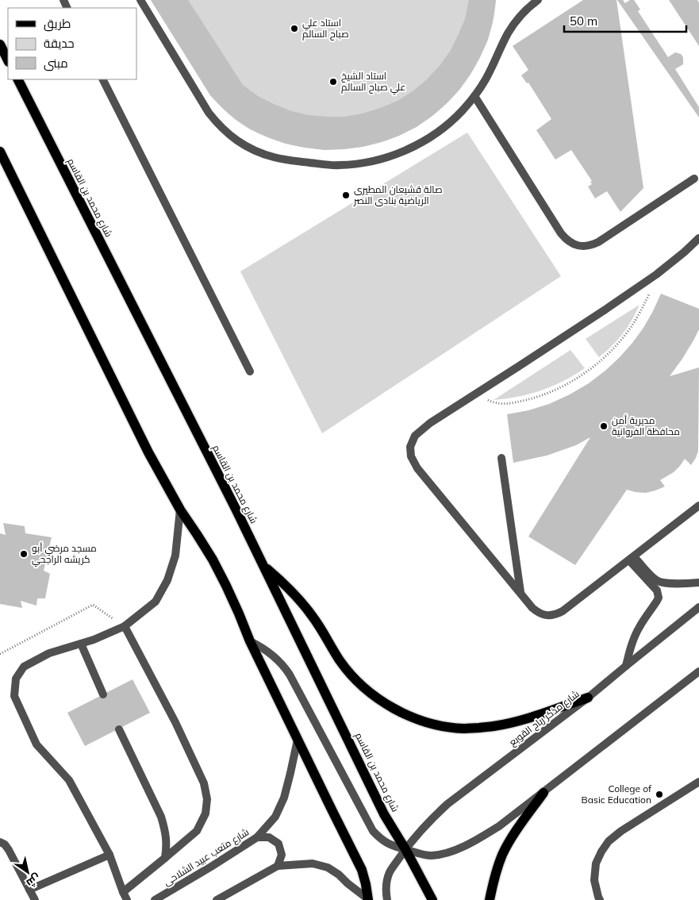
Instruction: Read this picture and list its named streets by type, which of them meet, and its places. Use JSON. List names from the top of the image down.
{
  "streets": {
    "main road": ["شارع محمد بن القاسم"],
    "street": ["شارع مذكر رباح القوبع", "شارع متعب عبيد الشلاحى"]
  },
  "crossings": [
    ["شارع محمد بن القاسم", "شارع مذكر رباح القوبع"]
  ],
  "places": [
    "استاد علي صباح السالم",
    "استاد الشيخ علي صباح السالم",
    "صالة قشيعان المطيرى الرياضية بنادى النصر",
    "مديرية أمن محافظة الفروانية",
    "مسجد مرضي أبو كريشه الراجحي",
    "College of Basic Education"
  ],
  "legend": ["طريق", "حديقة", "مبنى"],
  "scale_bar": "50 m",
  "north": "bottom right"
}
